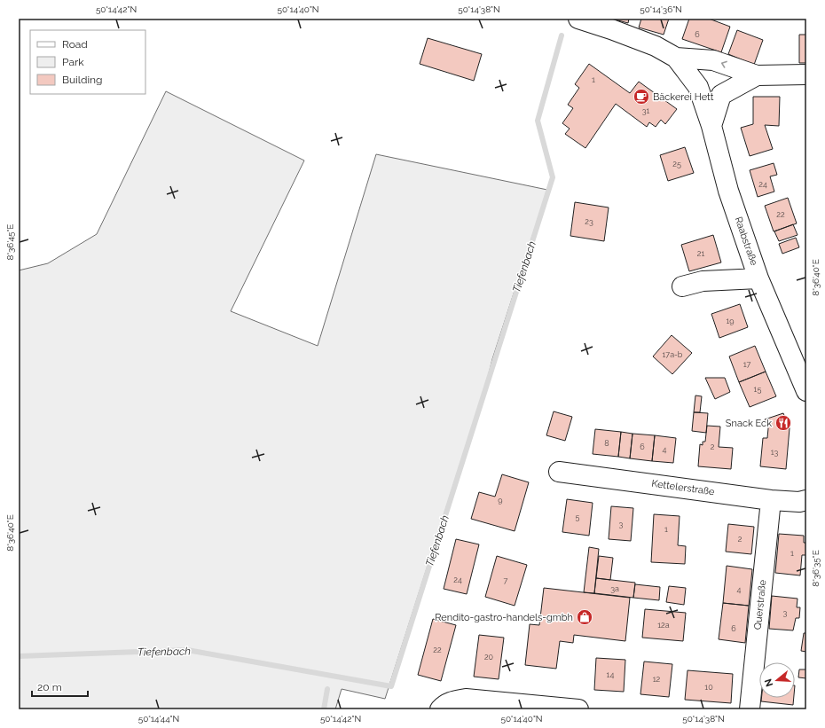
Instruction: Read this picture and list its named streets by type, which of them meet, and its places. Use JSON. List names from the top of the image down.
{
  "streets": {
    "street": ["Raabstraße", "Kettelerstraße", "Querstraße"]
  },
  "crossings": [
    ["Kettelerstraße", "Querstraße"]
  ],
  "water": ["Tiefenbach"],
  "places": {
    "cafe": ["Bäckerei Hett"],
    "restaurant": ["Snack Eck"],
    "shop": ["Rendito-gastro-handels-gmbh"]
  },
  "house_numbers": [
    "6",
    "1",
    "31",
    "25",
    "24",
    "22",
    "23",
    "21",
    "19",
    "17a-b",
    "17",
    "15",
    "8",
    "6",
    "2",
    "4",
    "13",
    "9",
    "5",
    "3",
    "1",
    "2",
    "1",
    "24",
    "7",
    "3a",
    "4",
    "3",
    "12a",
    "6",
    "22",
    "20",
    "14",
    "12",
    "10"
  ],
  "legend": ["Road", "Park", "Building"],
  "scale_bar": "20 m",
  "north": "left",
  "coordinates": [
    "50°14'42\"N",
    "50°14'40\"N",
    "50°14'38\"N",
    "50°14'36\"N",
    "8°36'45\"E",
    "8°36'40\"E",
    "8°36'35\"E",
    "50°14'44\"N"
  ]
}
